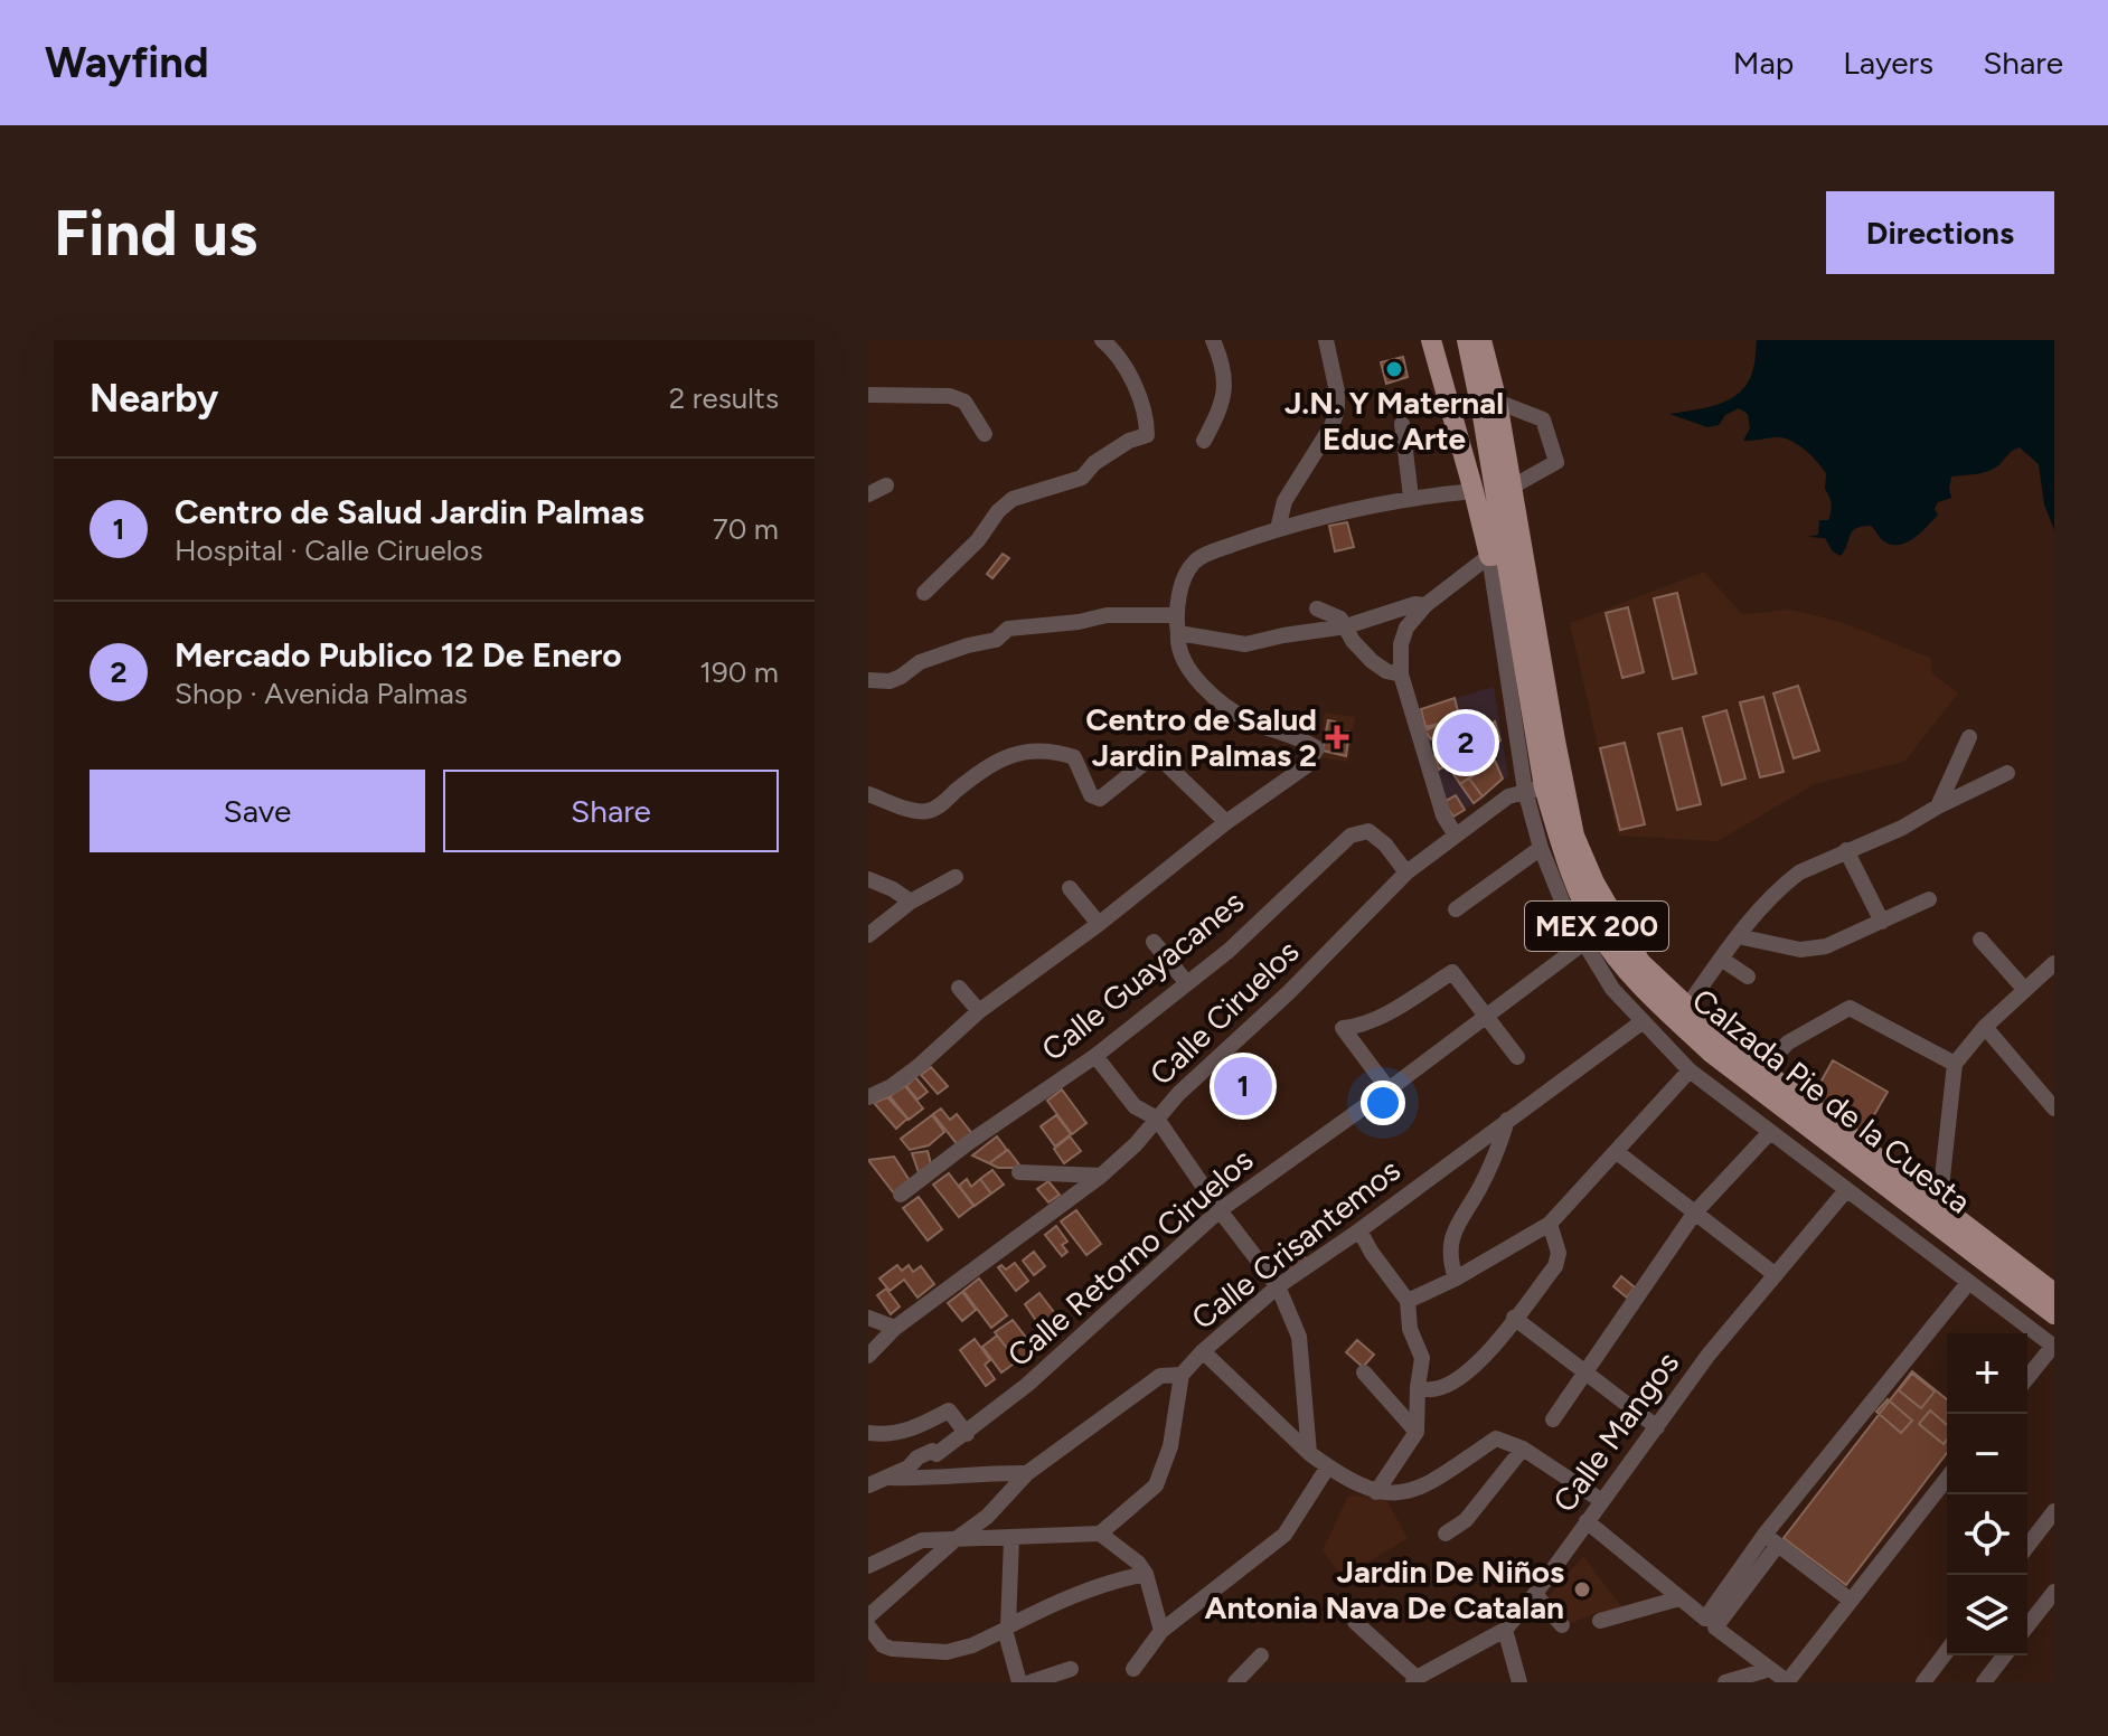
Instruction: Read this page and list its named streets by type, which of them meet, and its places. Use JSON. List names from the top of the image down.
{
  "streets": {
    "main road": ["MEX 200", "Calzada Pie de la Cuesta"],
    "street": [
      "Calle Guayacanes",
      "Calle Ciruelos",
      "Calle Crisantemos",
      "Calle Retorno Ciruelos",
      "Calle Mangos"
    ]
  },
  "crossings": [
    ["Calle Guayacanes", "Calle Ciruelos"],
    ["Calle Ciruelos", "Calzada Pie de la Cuesta"],
    ["Calle Ciruelos", "Calle Crisantemos"],
    ["Calle Ciruelos", "Calle Retorno Ciruelos"]
  ],
  "places": {
    "other": ["J.N. Y Maternal Educ Arte", "Jardin De Niños Antonia Nava De Catalan"],
    "health": ["Centro de Salud Jardin Palmas 2"]
  },
  "page": {
    "header": "Wayfind",
    "nav": ["Map", "Layers", "Share"],
    "buttons": [
      "Directions",
      ["Save", "Share"]
    ],
    "title": "Find us",
    "heading": ["Nearby", "2 results"],
    "list": [
      {
        "mark": "1",
        "name": "Centro de Salud Jardin Palmas",
        "note": "Hospital · Calle Ciruelos",
        "value": "70 m"
      },
      {
        "mark": "2",
        "name": "Mercado Publico 12 De Enero",
        "note": "Shop · Avenida Palmas",
        "value": "190 m"
      }
    ],
    "pins": ["2", "1"],
    "map_buttons": ["+", "−"]
  }
}
